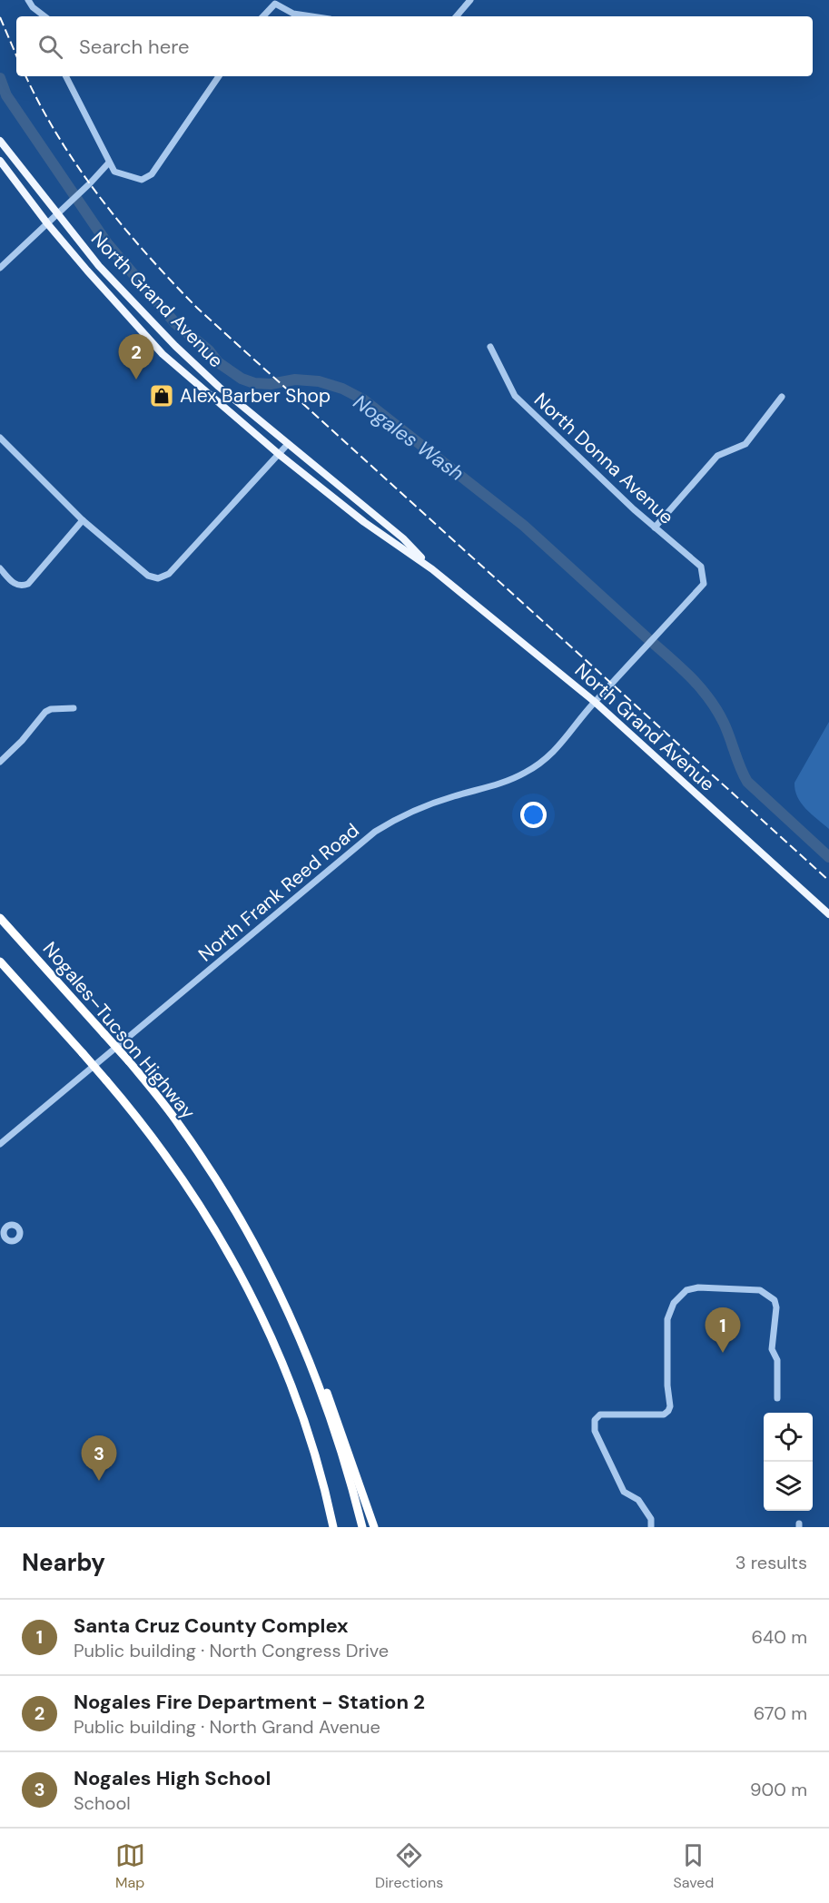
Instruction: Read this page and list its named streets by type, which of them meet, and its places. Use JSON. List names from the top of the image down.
{
  "streets": {
    "highway": ["Nogales–Tucson Highway"],
    "main road": ["North Grand Avenue"],
    "street": ["North Donna Avenue", "North Frank Reed Road"]
  },
  "crossings": [
    ["North Grand Avenue", "North Frank Reed Road"],
    ["North Donna Avenue", "North Frank Reed Road"]
  ],
  "water": ["Nogales Wash"],
  "places": {
    "shop": ["Alex Barber Shop"]
  },
  "page": {
    "search": "Search here",
    "pins": ["2", "1", "3"],
    "heading": ["Nearby", "3 results"],
    "list": [
      {
        "mark": "1",
        "name": "Santa Cruz County Complex",
        "note": "Public building · North Congress Drive",
        "value": "640 m"
      },
      {
        "mark": "2",
        "name": "Nogales Fire Department - Station 2",
        "note": "Public building · North Grand Avenue",
        "value": "670 m"
      },
      {
        "mark": "3",
        "name": "Nogales High School",
        "note": "School",
        "value": "900 m"
      }
    ],
    "nav": ["Map", "Directions", "Saved"]
  }
}
